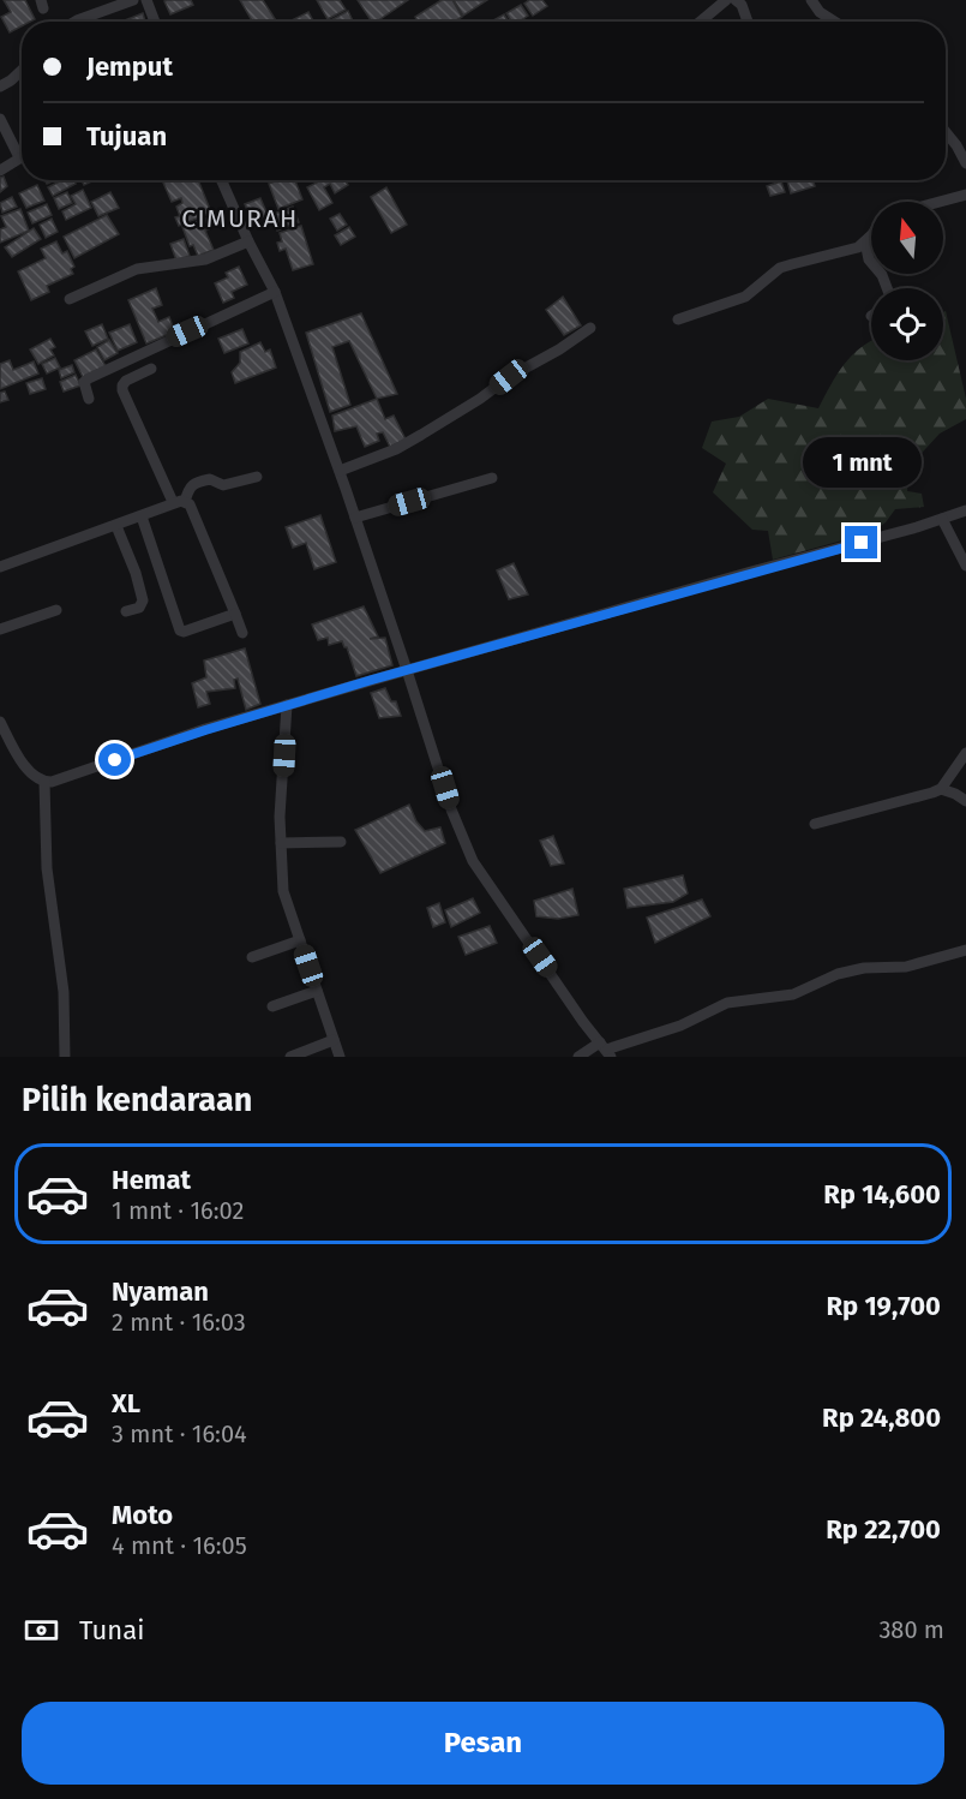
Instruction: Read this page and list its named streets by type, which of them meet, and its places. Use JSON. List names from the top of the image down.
{
  "districts": ["CIMURAH"],
  "north": "top",
  "page": {
    "banner": ["Jemput", "Tujuan"],
    "bubble": "1 mnt",
    "heading": "Pilih kendaraan",
    "list": [
      {
        "name": "Hemat",
        "note": "1 mnt · 16:02",
        "value": "Rp 14,600"
      },
      {
        "name": "Nyaman",
        "note": "2 mnt · 16:03",
        "value": "Rp 19,700"
      },
      {
        "name": "XL",
        "note": "3 mnt · 16:04",
        "value": "Rp 24,800"
      },
      {
        "name": "Moto",
        "note": "4 mnt · 16:05",
        "value": "Rp 22,700"
      }
    ],
    "pay": ["Tunai", "380 m"],
    "buttons": "Pesan"
  }
}
